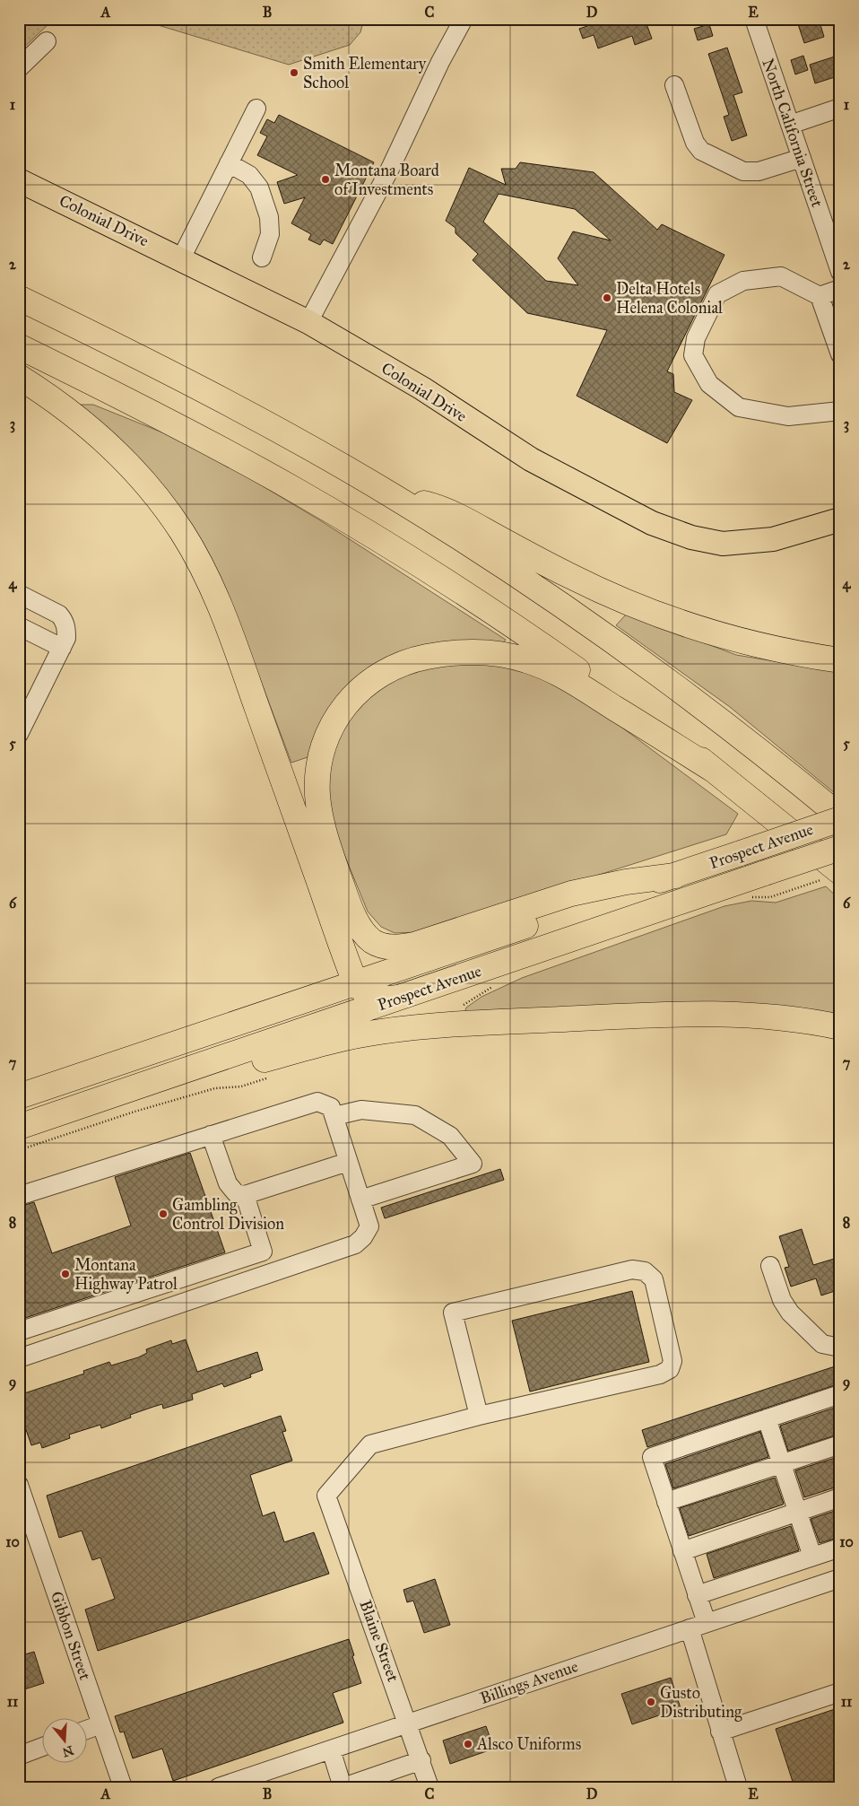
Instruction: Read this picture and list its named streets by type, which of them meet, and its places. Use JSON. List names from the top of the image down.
{
  "streets": {
    "highway": ["Prospect Avenue"],
    "main road": ["Colonial Drive"],
    "street": [
      "North California Street",
      "Gibbon Street",
      "Blaine Street",
      "Billings Avenue"
    ]
  },
  "crossings": [
    ["Blaine Street", "Billings Avenue"]
  ],
  "places": [
    "Smith Elementary School",
    "Montana Board of Investments",
    "Delta Hotels Helena Colonial",
    "Gambling Control Division",
    "Montana Highway Patrol",
    "Gusto Distributing",
    "Alsco Uniforms"
  ],
  "north": "bottom",
  "grid": {
    "columns": [
      "A",
      "B",
      "C",
      "D",
      "E"
    ],
    "rows": [
      "1",
      "2",
      "3",
      "4",
      "5",
      "6",
      "7",
      "8",
      "9",
      "10",
      "11"
    ]
  }
}
